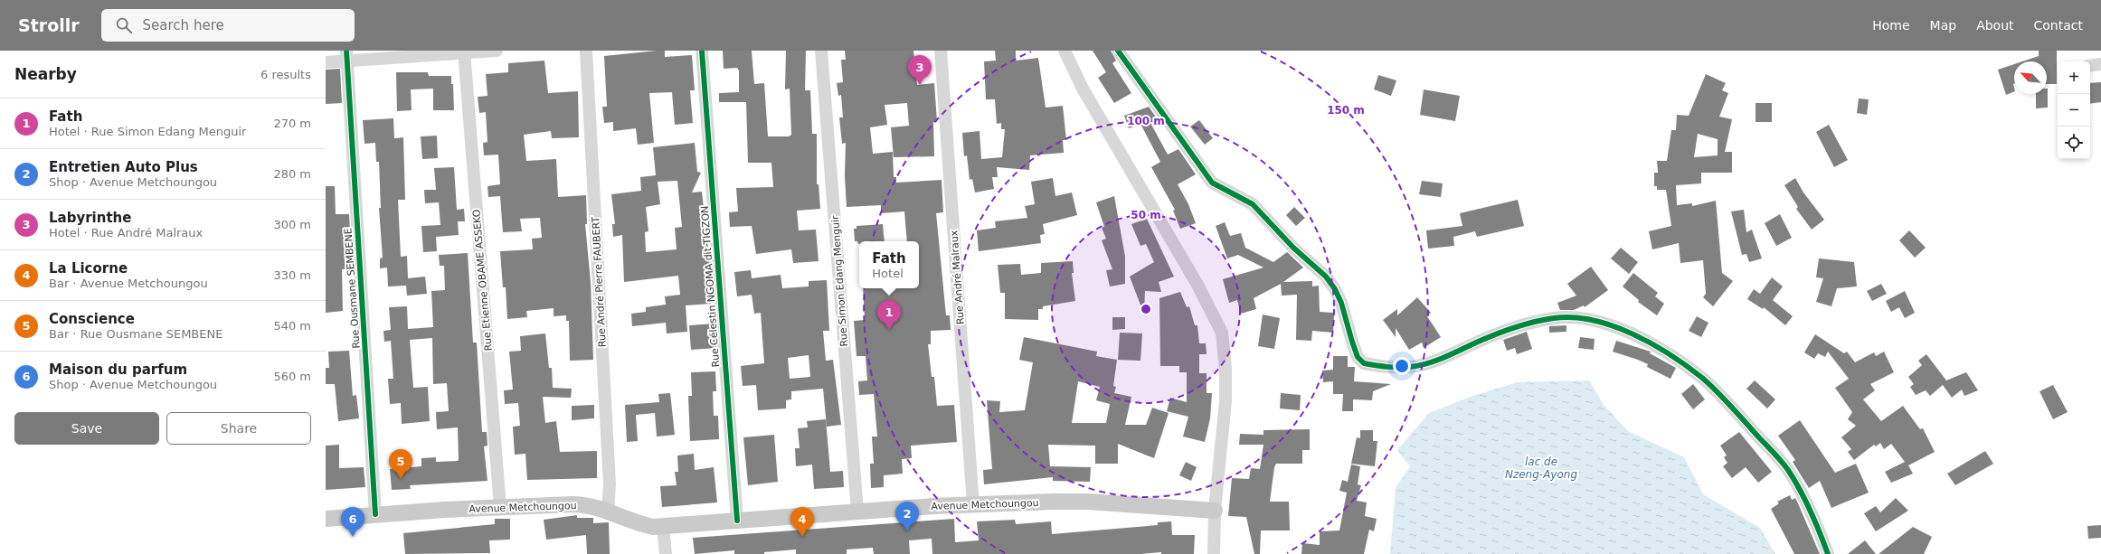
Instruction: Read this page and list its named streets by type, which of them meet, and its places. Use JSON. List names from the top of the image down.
{
  "streets": {
    "main road": ["Avenue Metchoungou"],
    "street": [
      "Rue André Malraux",
      "Rue Etienne OBAME ASSEKO",
      "Rue Simon Edang Menguir",
      "Rue André Pierre FAUBERT",
      "Rue Célestin NGOMA dit TIGZON",
      "Rue Ousmane SEMBENE"
    ]
  },
  "crossings": [
    ["Rue André Malraux", "Avenue Metchoungou"],
    ["Rue Etienne OBAME ASSEKO", "Avenue Metchoungou"],
    ["Rue Simon Edang Menguir", "Avenue Metchoungou"],
    ["Rue André Pierre FAUBERT", "Avenue Metchoungou"],
    ["Rue Célestin NGOMA dit TIGZON", "Avenue Metchoungou"],
    ["Rue Ousmane SEMBENE", "Avenue Metchoungou"]
  ],
  "water": ["lac de Nzeng-Ayong"],
  "north": "top left",
  "page": {
    "header": "Strollr",
    "search": "Search here",
    "nav": [
      "Home",
      "Map",
      "About",
      "Contact"
    ],
    "heading": ["Nearby", "6 results"],
    "pins": [
      "3",
      "1",
      "5",
      "2",
      "4",
      "6"
    ],
    "map_buttons": ["+", "−"],
    "list": [
      {
        "mark": "1",
        "name": "Fath",
        "note": "Hotel · Rue Simon Edang Menguir",
        "value": "270 m"
      },
      {
        "mark": "2",
        "name": "Entretien Auto Plus",
        "note": "Shop · Avenue Metchoungou",
        "value": "280 m"
      },
      {
        "mark": "3",
        "name": "Labyrinthe",
        "note": "Hotel · Rue André Malraux",
        "value": "300 m"
      },
      {
        "mark": "4",
        "name": "La Licorne",
        "note": "Bar · Avenue Metchoungou",
        "value": "330 m"
      },
      {
        "mark": "5",
        "name": "Conscience",
        "note": "Bar · Rue Ousmane SEMBENE",
        "value": "540 m"
      },
      {
        "mark": "6",
        "name": "Maison du parfum",
        "note": "Shop · Avenue Metchoungou",
        "value": "560 m"
      }
    ],
    "popup": ["Fath", "Hotel"],
    "buttons": ["Save", "Share"]
  },
  "rings": ["150 m", "100 m", "50 m"]
}
